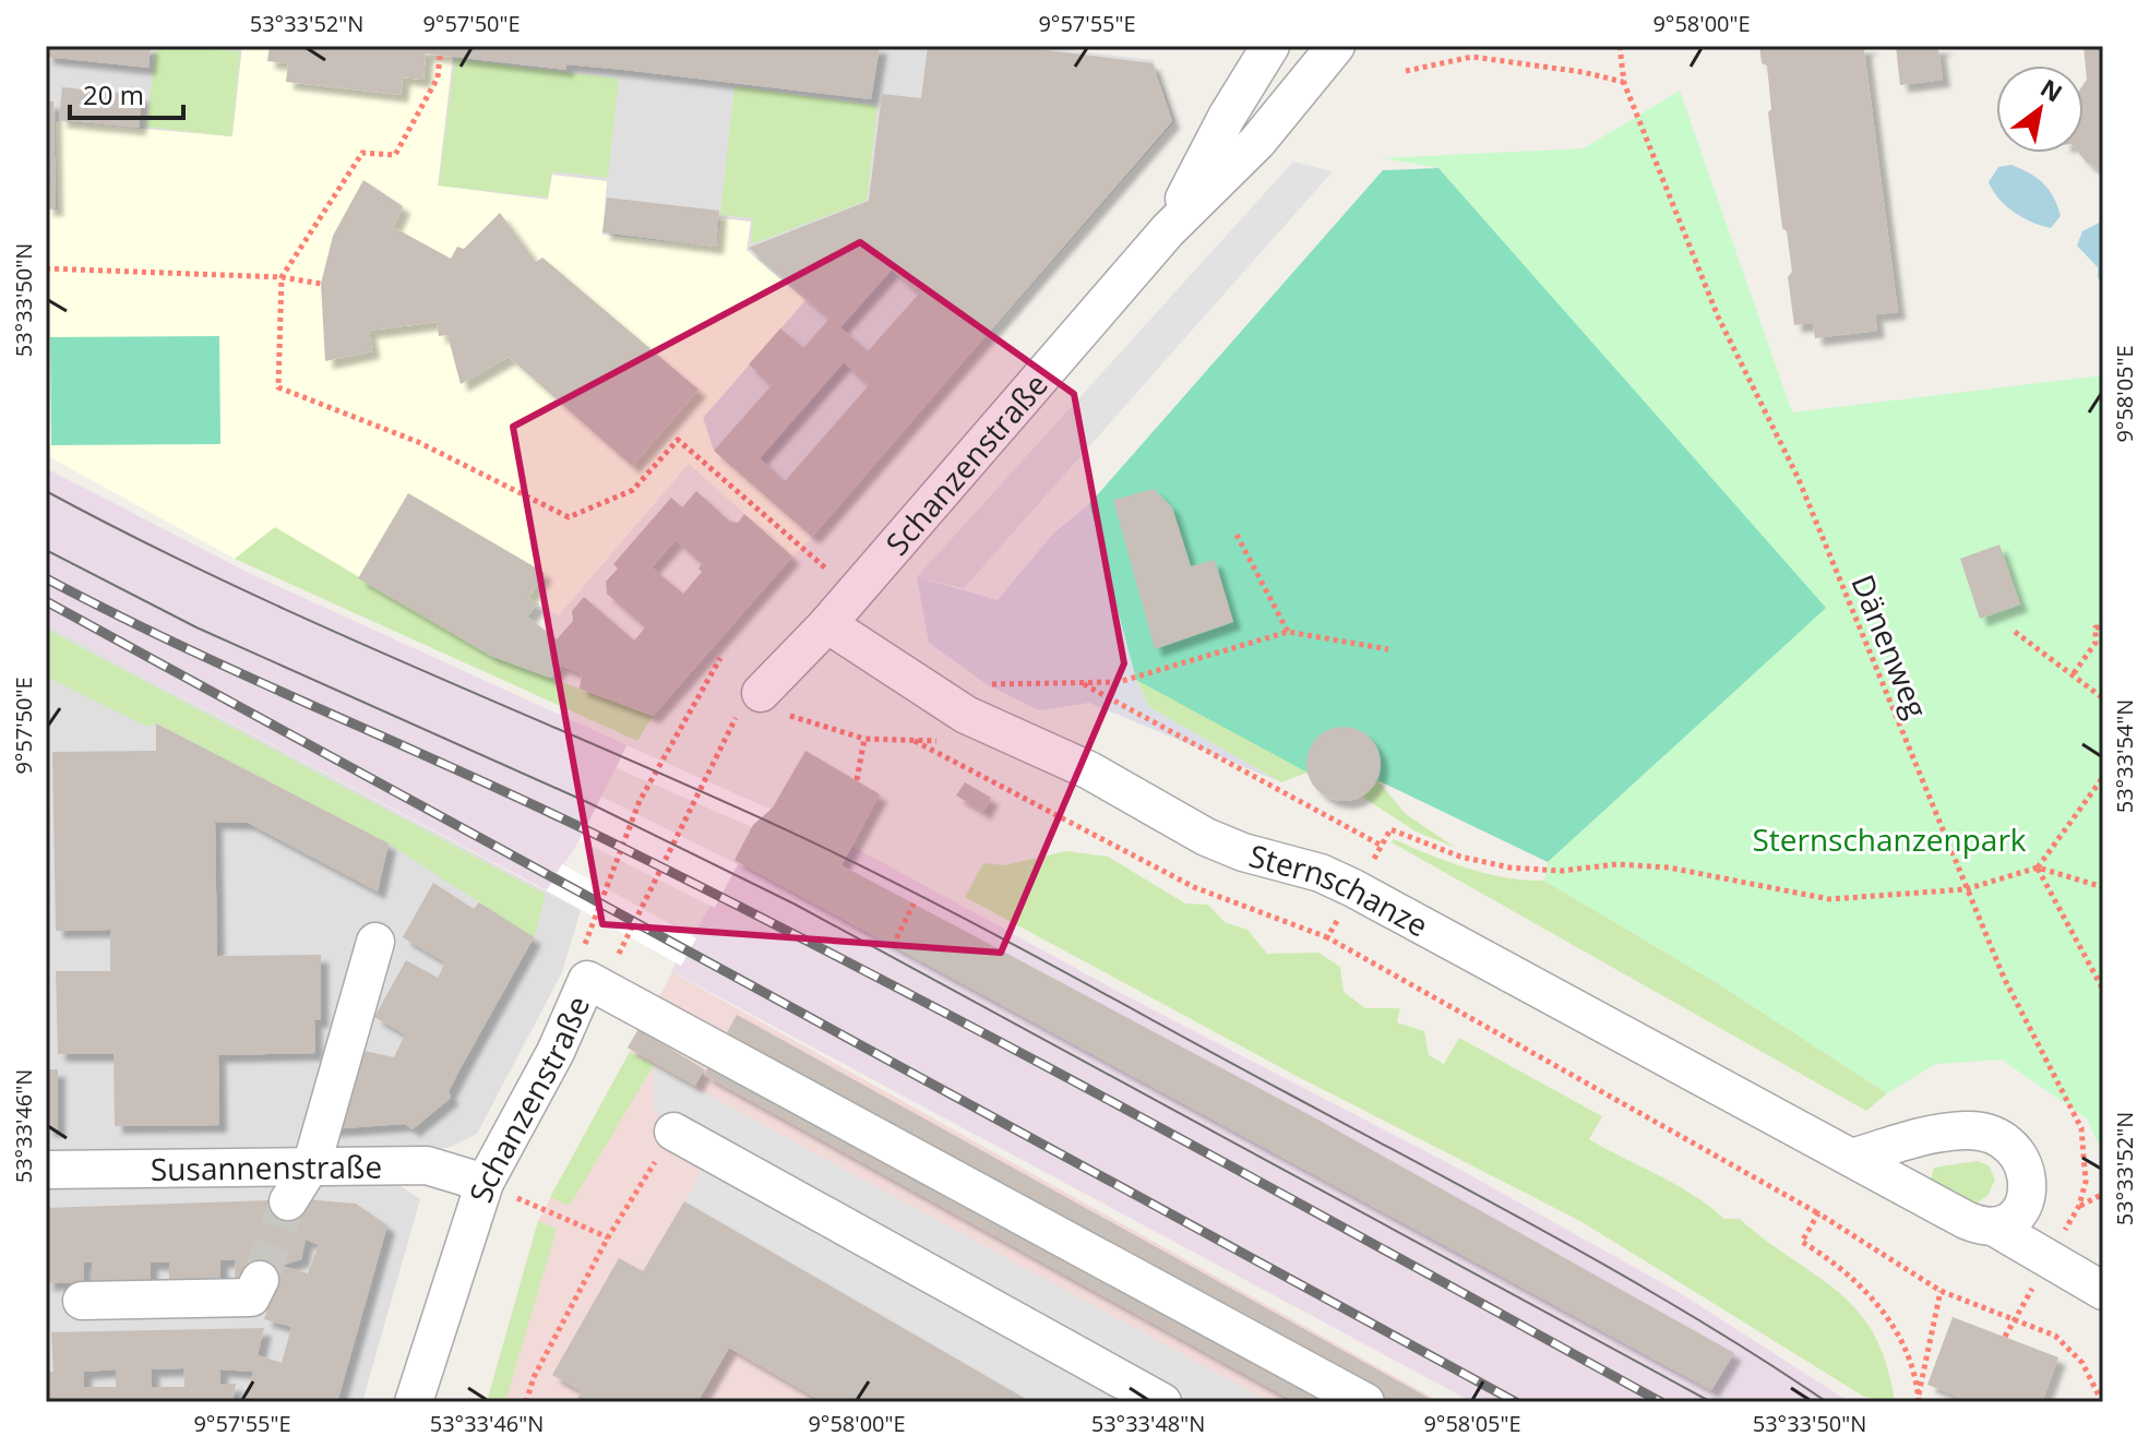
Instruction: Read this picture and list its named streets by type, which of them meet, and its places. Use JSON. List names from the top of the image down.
{
  "streets": {
    "street": ["Schanzenstraße", "Sternschanze", "Susannenstraße"],
    "path": ["Dänenweg"]
  },
  "crossings": [
    ["Schanzenstraße", "Sternschanze"],
    ["Schanzenstraße", "Susannenstraße"],
    ["Dänenweg", "Sternschanze"]
  ],
  "parks": ["Sternschanzenpark"],
  "scale_bar": "20 m",
  "north": "top right",
  "coordinates": [
    "53°33'52\"N",
    "9°57'50\"E",
    "9°57'55\"E",
    "9°58'00\"E",
    "53°33'50\"N",
    "9°58'05\"E",
    "53°33'54\"N",
    "53°33'46\"N",
    "53°33'48\"N"
  ]
}
